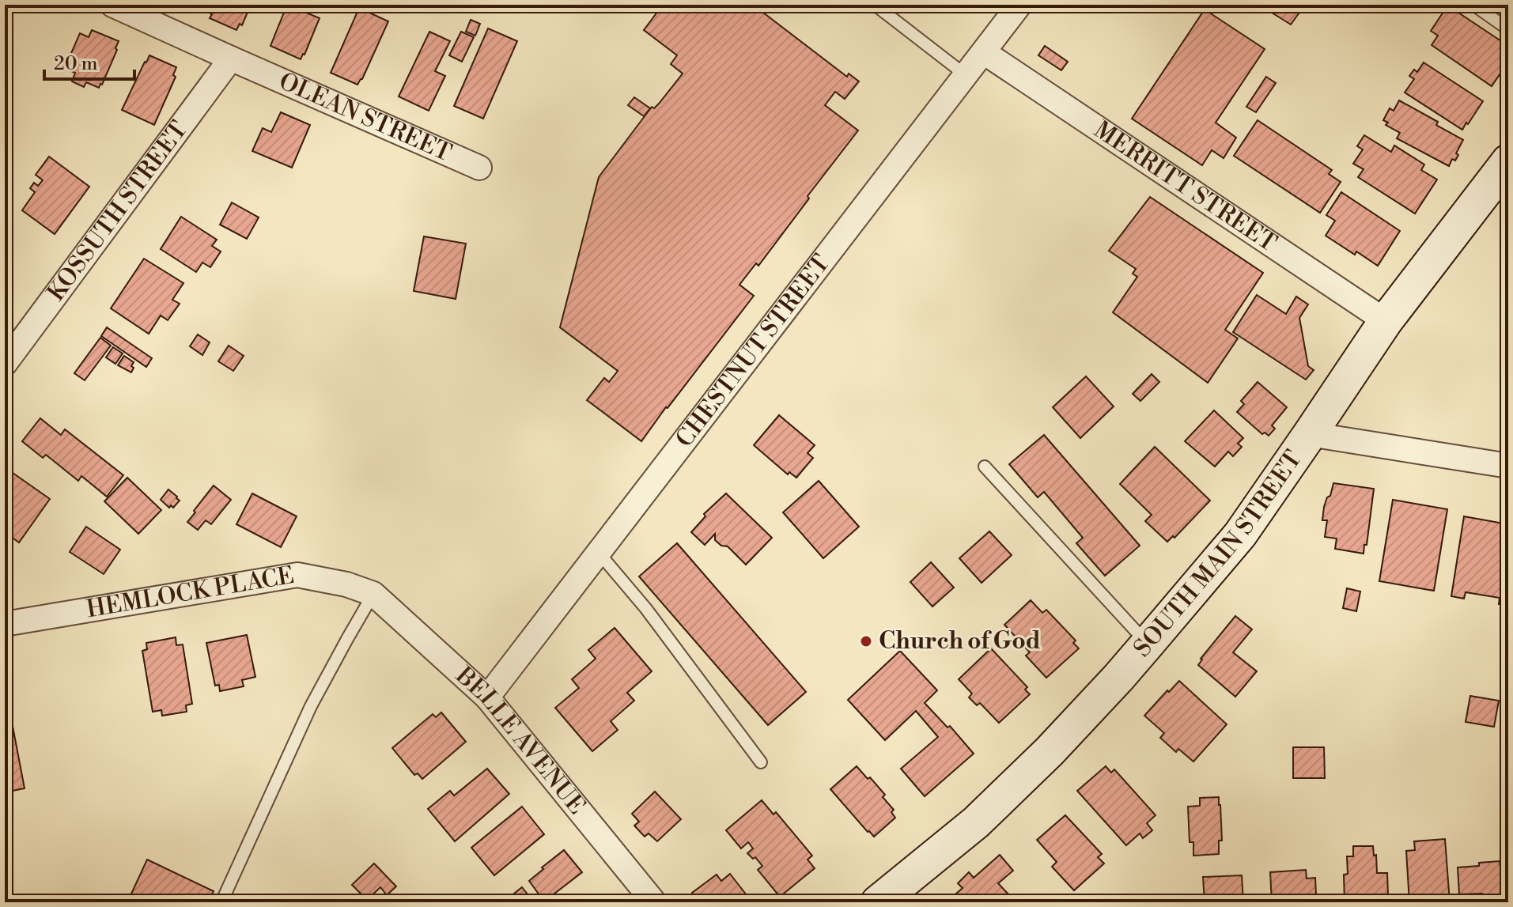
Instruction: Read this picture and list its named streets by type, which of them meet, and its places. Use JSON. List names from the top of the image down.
{
  "streets": {
    "main road": ["SOUTH MAIN STREET"],
    "street": [
      "OLEAN STREET",
      "MERRITT STREET",
      "KOSSUTH STREET",
      "CHESTNUT STREET",
      "HEMLOCK PLACE",
      "BELLE AVENUE"
    ]
  },
  "crossings": [
    ["OLEAN STREET", "KOSSUTH STREET"],
    ["MERRITT STREET", "CHESTNUT STREET"],
    ["MERRITT STREET", "SOUTH MAIN STREET"],
    ["CHESTNUT STREET", "BELLE AVENUE"],
    ["HEMLOCK PLACE", "BELLE AVENUE"]
  ],
  "places": ["Church of God"],
  "scale_bar": "20 m"
}
